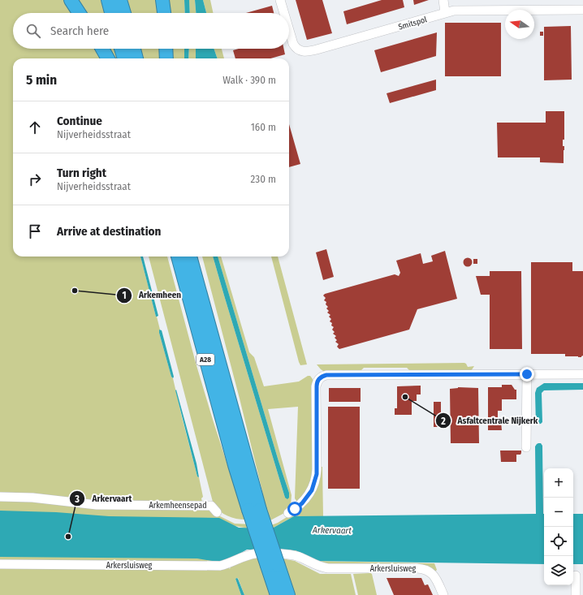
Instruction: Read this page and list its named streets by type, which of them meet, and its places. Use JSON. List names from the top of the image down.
{
  "streets": {
    "highway": ["A28"],
    "street": ["Smitspol", "Arkemheensepad", "Arkersluisweg"]
  },
  "crossings": [
    ["A28", "Arkersluisweg"]
  ],
  "water": ["Arkervaart"],
  "places": ["Arkemheen", "Asfaltcentrale Nijkerk", "Arkervaart"],
  "north": "left",
  "page": {
    "search": "Search here",
    "heading": ["5 min", "Walk · 390 m"],
    "list": [
      ["Continue", "Nijverheidsstraat", "160 m"],
      ["Turn right", "Nijverheidsstraat", "230 m"],
      "Arrive at destination"
    ],
    "map_buttons": ["+", "−"]
  }
}
